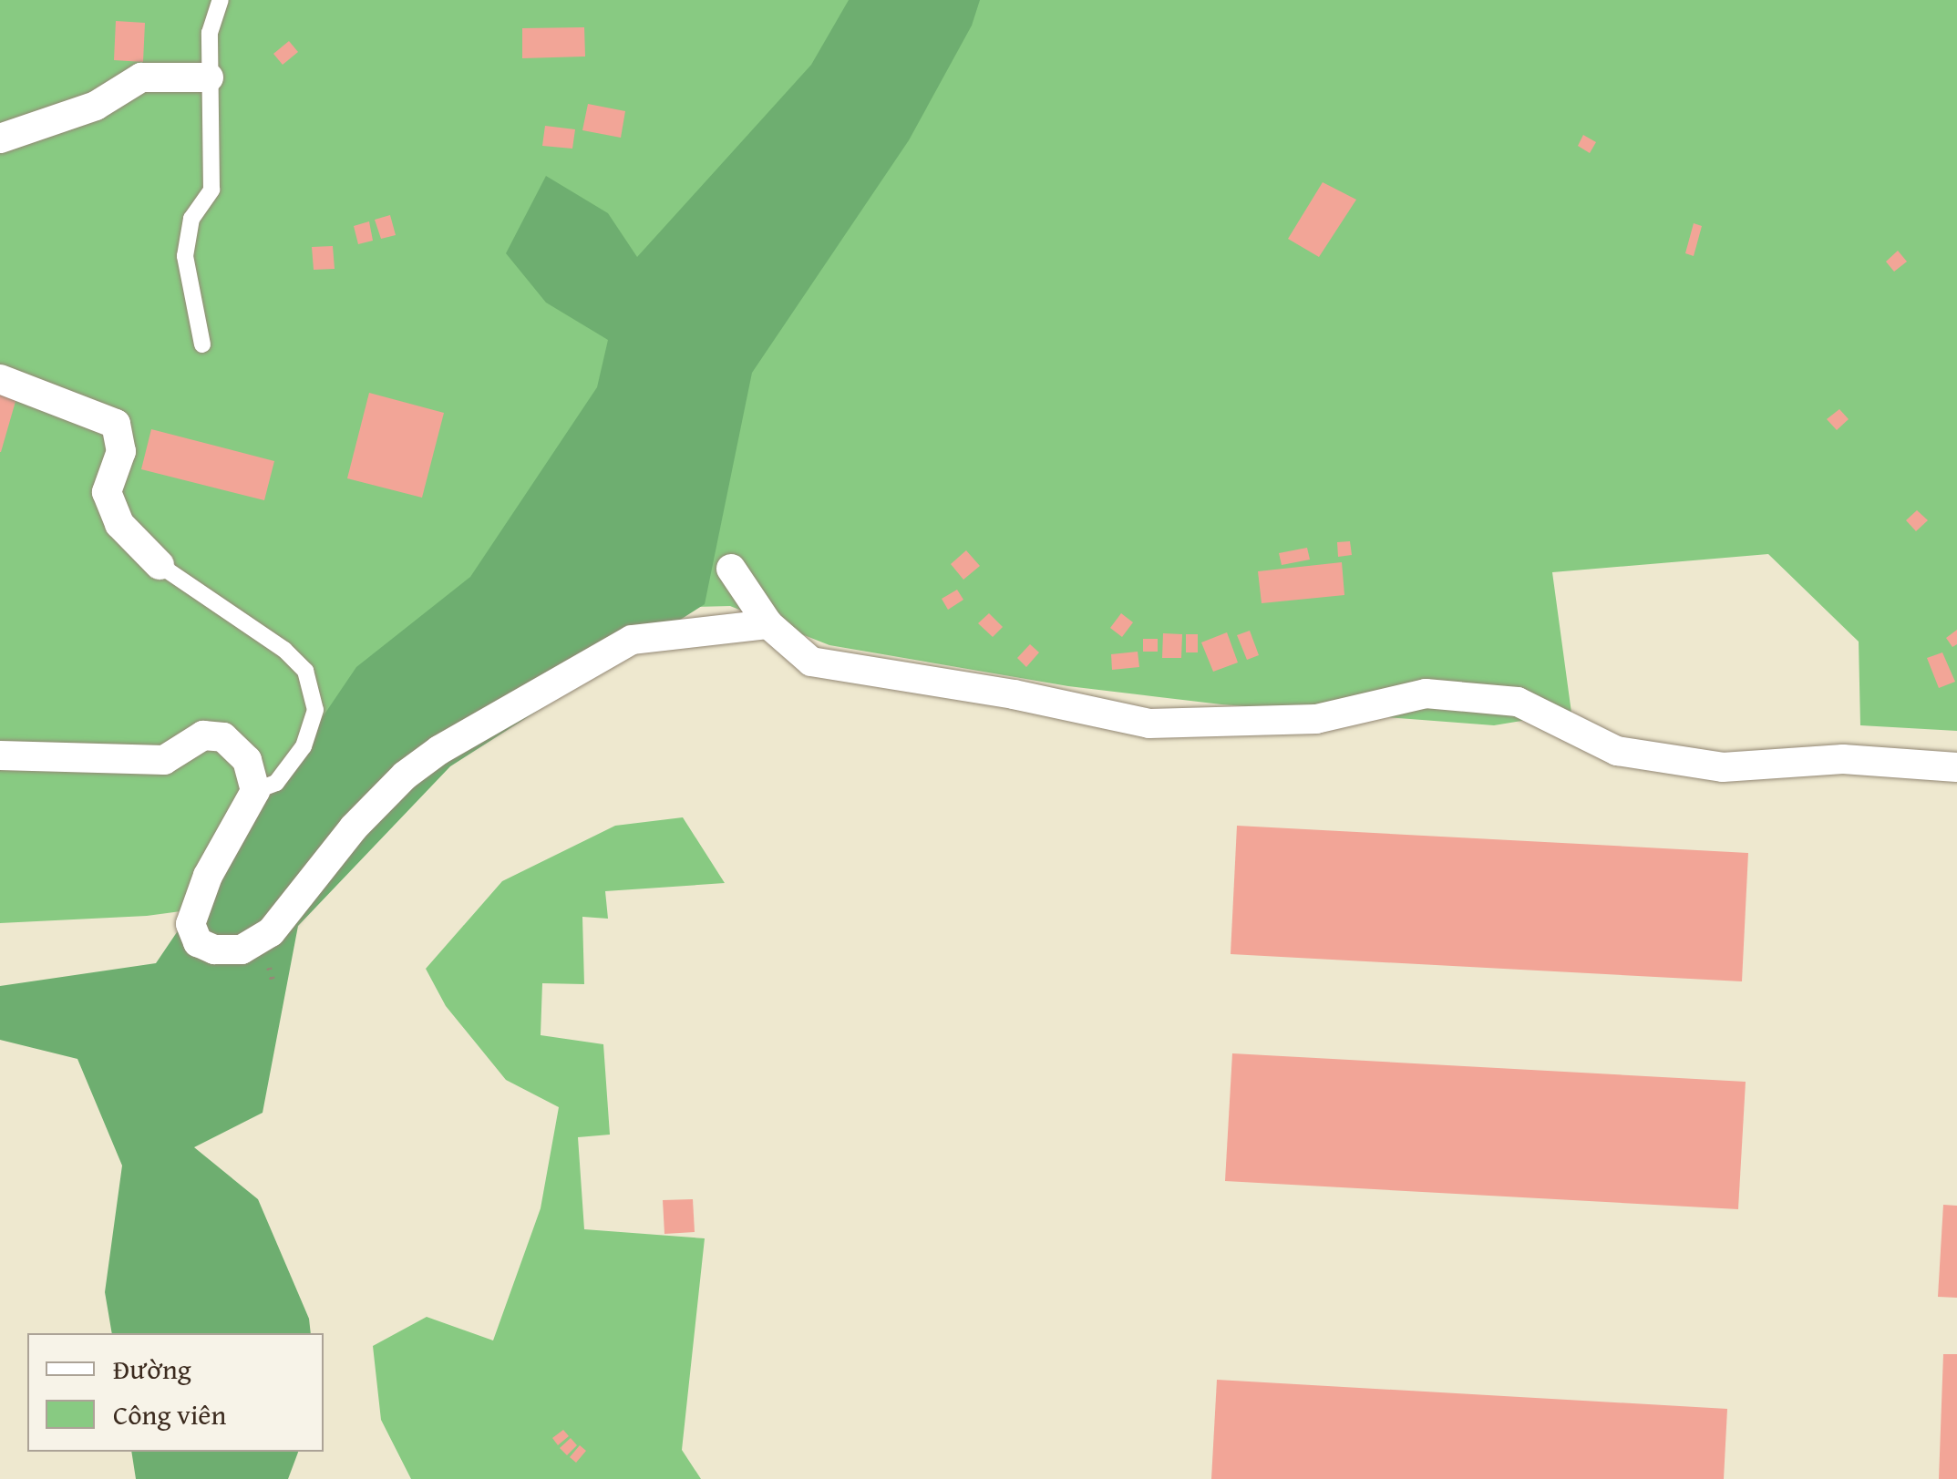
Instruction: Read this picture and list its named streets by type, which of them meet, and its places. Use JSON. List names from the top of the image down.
{
  "legend": ["Đường", "Công viên"]
}
